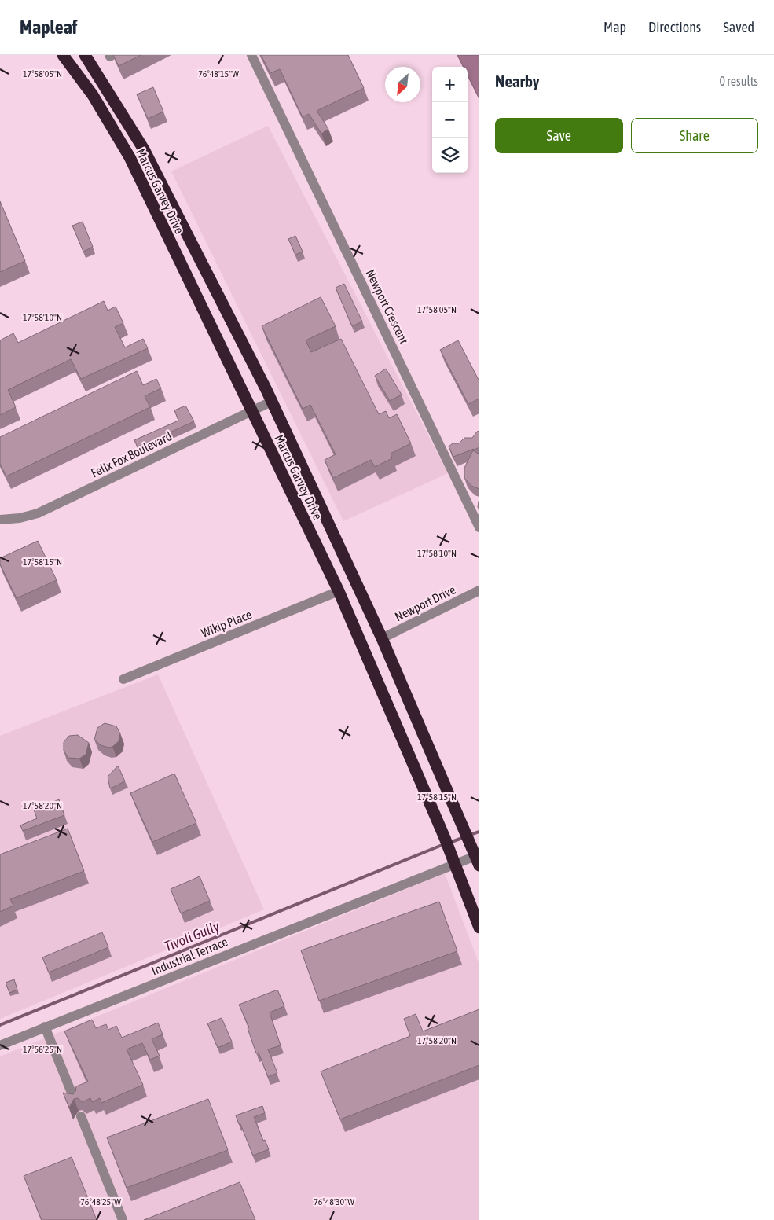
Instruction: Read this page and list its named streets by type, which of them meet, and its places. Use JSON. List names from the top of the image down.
{
  "streets": {
    "highway": ["Marcus Garvey Drive"],
    "street": [
      "Newport Crescent",
      "Felix Fox Boulevard",
      "Newport Drive",
      "Wikip Place",
      "Industrial Terrace"
    ]
  },
  "crossings": [
    ["Marcus Garvey Drive", "Felix Fox Boulevard"],
    ["Marcus Garvey Drive", "Newport Drive"],
    ["Marcus Garvey Drive", "Wikip Place"],
    ["Marcus Garvey Drive", "Industrial Terrace"]
  ],
  "water": ["Tivoli Gully"],
  "north": "bottom left",
  "page": {
    "header": "Mapleaf",
    "nav": ["Map", "Directions", "Saved"],
    "heading": ["Nearby", "0 results"],
    "map_buttons": ["+", "−"],
    "buttons": ["Save", "Share"]
  },
  "coordinates": [
    "76°48'15\"W",
    "17°58'05\"N",
    "17°58'10\"N",
    "17°58'15\"N",
    "17°58'20\"N",
    "17°58'25\"N",
    "76°48'25\"W",
    "76°48'30\"W"
  ]
}
